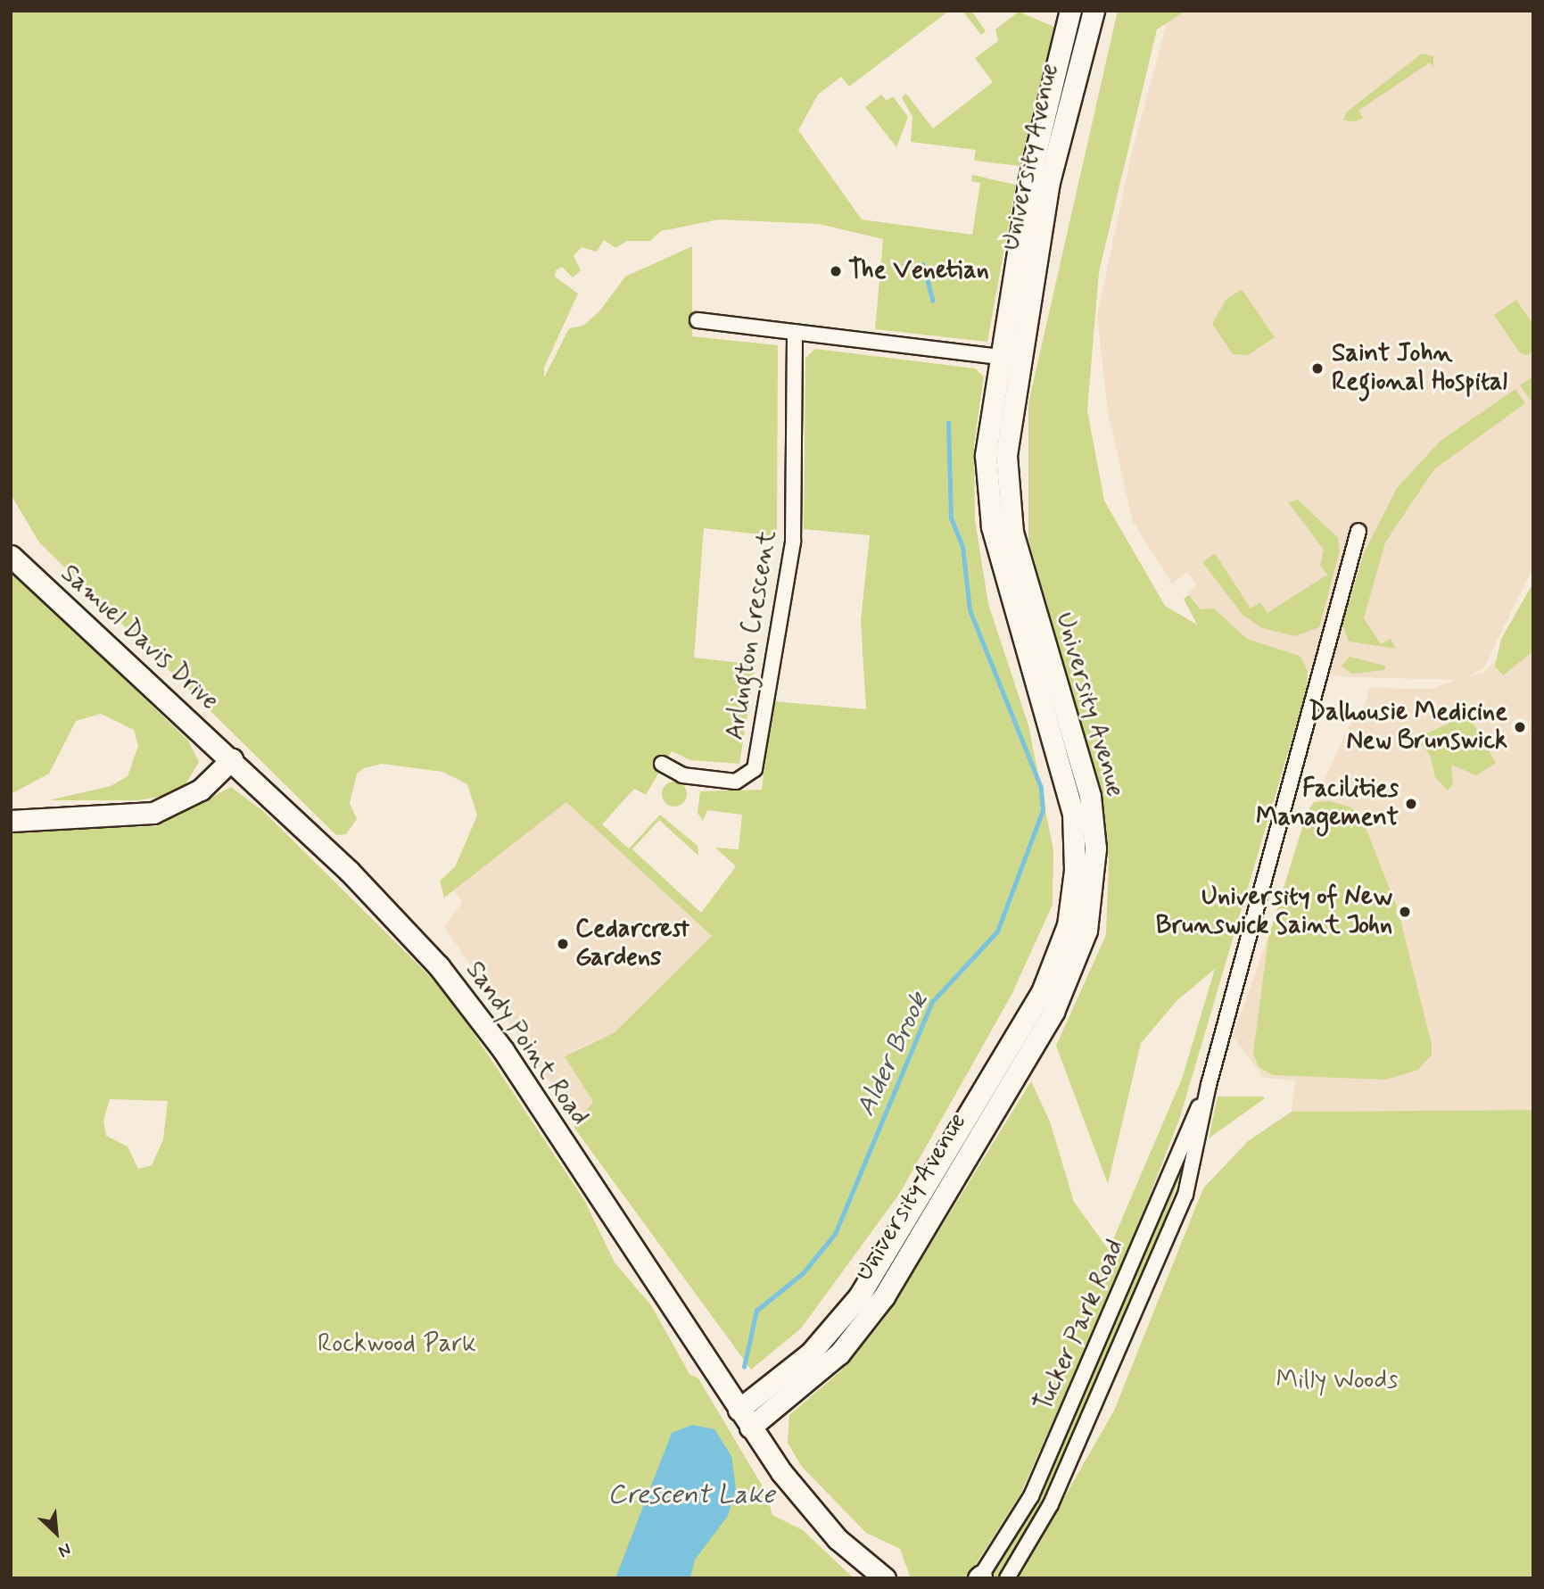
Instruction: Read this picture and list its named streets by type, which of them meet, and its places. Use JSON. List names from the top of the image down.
{
  "streets": {
    "main road": ["University Avenue", "Samuel Davis Drive", "Sandy Point Road"],
    "street": ["Arlington Crescent", "Tucker Park Road"]
  },
  "crossings": [
    ["University Avenue", "Sandy Point Road"],
    ["Samuel Davis Drive", "Sandy Point Road"]
  ],
  "water": ["Alder Brook", "Crescent Lake"],
  "parks": ["Rockwood Park", "Milly Woods"],
  "places": [
    "The Venetian",
    "Saint John Regional Hospital",
    "Dalhousie Medicine New Brunswick",
    "Facilities Management",
    "University of New Brunswick Saint John",
    "Cedarcrest Gardens"
  ],
  "north": "bottom right"
}
